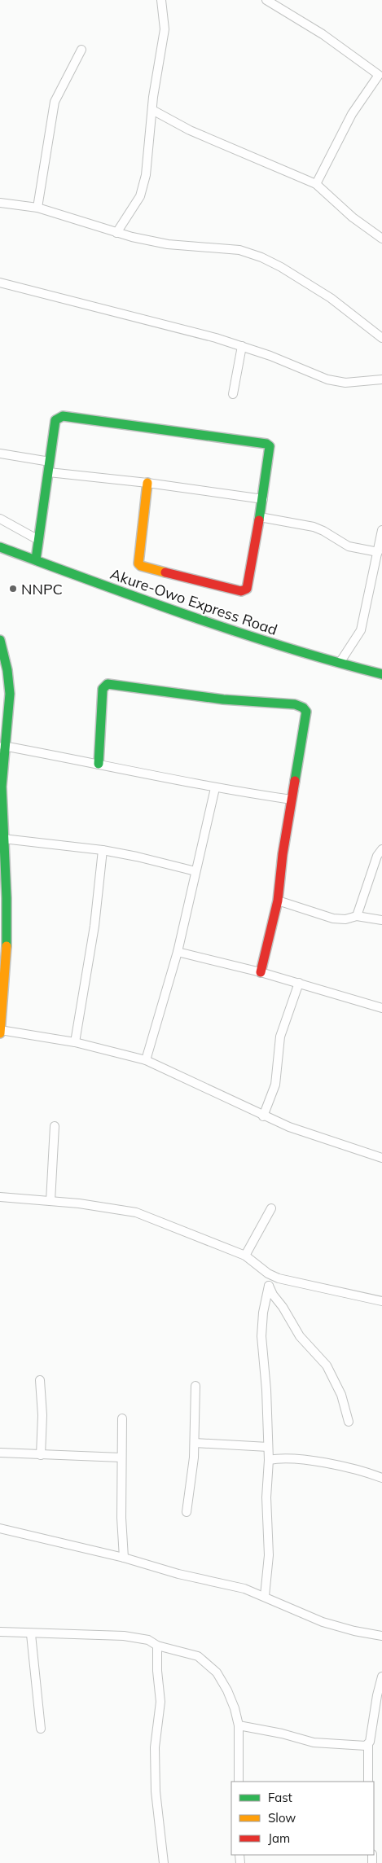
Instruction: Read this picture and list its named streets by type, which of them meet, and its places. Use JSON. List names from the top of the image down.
{
  "streets": {
    "main road": ["Akure-Owo Express Road"]
  },
  "places": ["NNPC"],
  "legend": ["Fast", "Slow", "Jam"]
}
